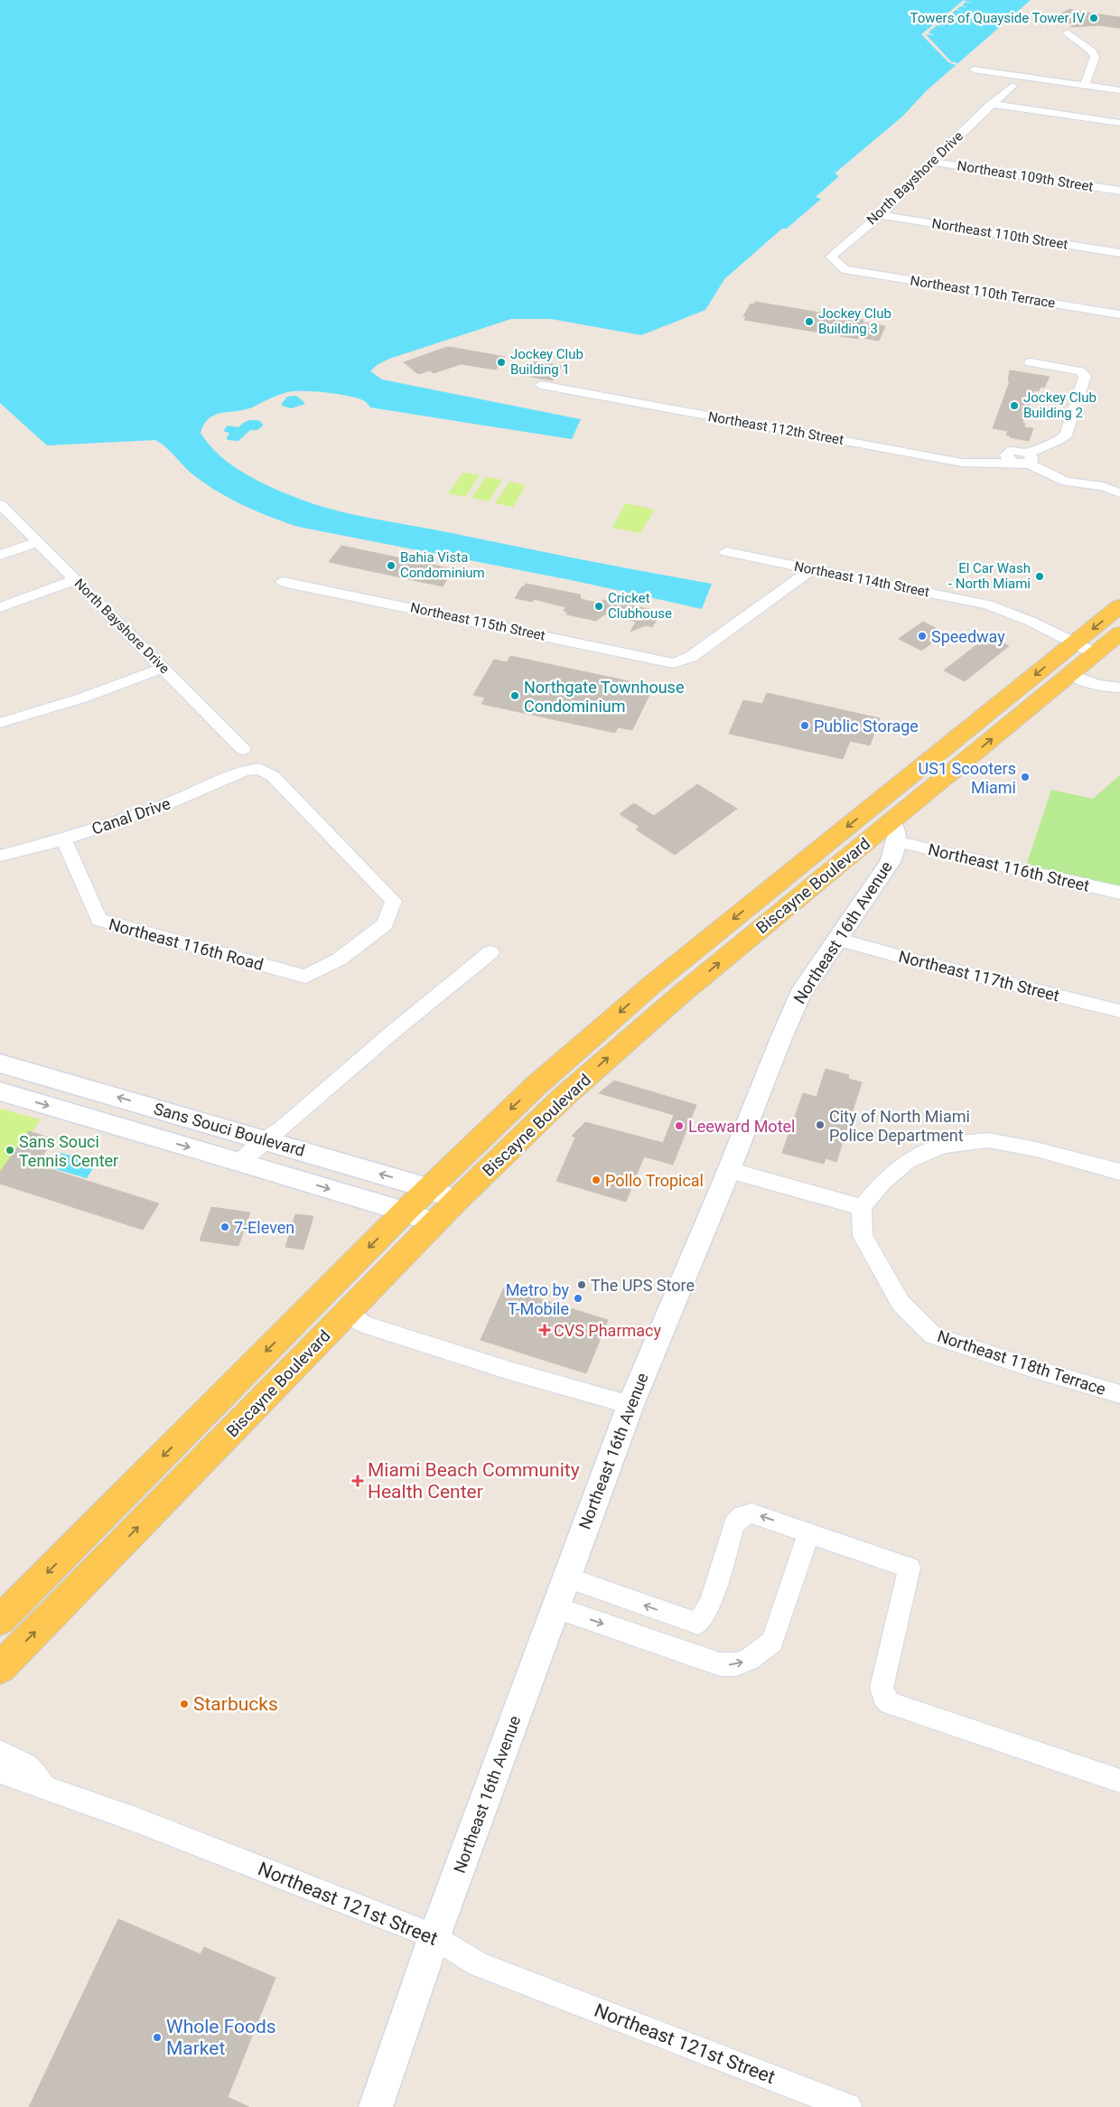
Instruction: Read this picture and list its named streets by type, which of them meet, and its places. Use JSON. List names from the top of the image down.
{
  "streets": {
    "main road": ["Biscayne Boulevard"],
    "street": [
      "Northeast 109th Street",
      "North Bayshore Drive",
      "Northeast 110th Street",
      "Northeast 110th Terrace",
      "Northeast 112th Street",
      "Northeast 114th Street",
      "Northeast 115th Street",
      "Canal Drive",
      "Northeast 116th Street",
      "Northeast 16th Avenue",
      "Northeast 116th Road",
      "Northeast 117th Street",
      "Sans Souci Boulevard",
      "Northeast 118th Terrace",
      "Northeast 121st Street"
    ]
  },
  "crossings": [
    ["Northeast 109th Street", "North Bayshore Drive"],
    ["North Bayshore Drive", "Northeast 110th Street"],
    ["North Bayshore Drive", "Northeast 110th Terrace"],
    ["Northeast 114th Street", "Northeast 115th Street"],
    ["Northeast 114th Street", "Biscayne Boulevard"],
    ["Canal Drive", "Northeast 116th Road"],
    ["Northeast 116th Street", "Biscayne Boulevard"],
    ["Northeast 116th Street", "Northeast 16th Avenue"],
    ["Biscayne Boulevard", "Northeast 16th Avenue"],
    ["Biscayne Boulevard", "Sans Souci Boulevard"],
    ["Northeast 16th Avenue", "Northeast 117th Street"],
    ["Northeast 16th Avenue", "Northeast 121st Street"]
  ],
  "places": {
    "other": [
      "Towers of Quayside Tower IV",
      "Jockey Club Building 3",
      "Jockey Club Building 1",
      "Jockey Club Building 2",
      "Bahia Vista Condominium",
      "El Car Wash - North Miami",
      "Cricket Clubhouse",
      "Speedway",
      "Northgate Townhouse Condominium",
      "Public Storage",
      "US1 Scooters Miami",
      "City of North Miami Police Department",
      "Leeward Motel",
      "Sans Souci Tennis Center",
      "Pollo Tropical",
      "7-Eleven",
      "The UPS Store",
      "Metro by T-Mobile",
      "Starbucks",
      "Whole Foods Market"
    ],
    "health": ["CVS Pharmacy", "Miami Beach Community Health Center"]
  }
}
